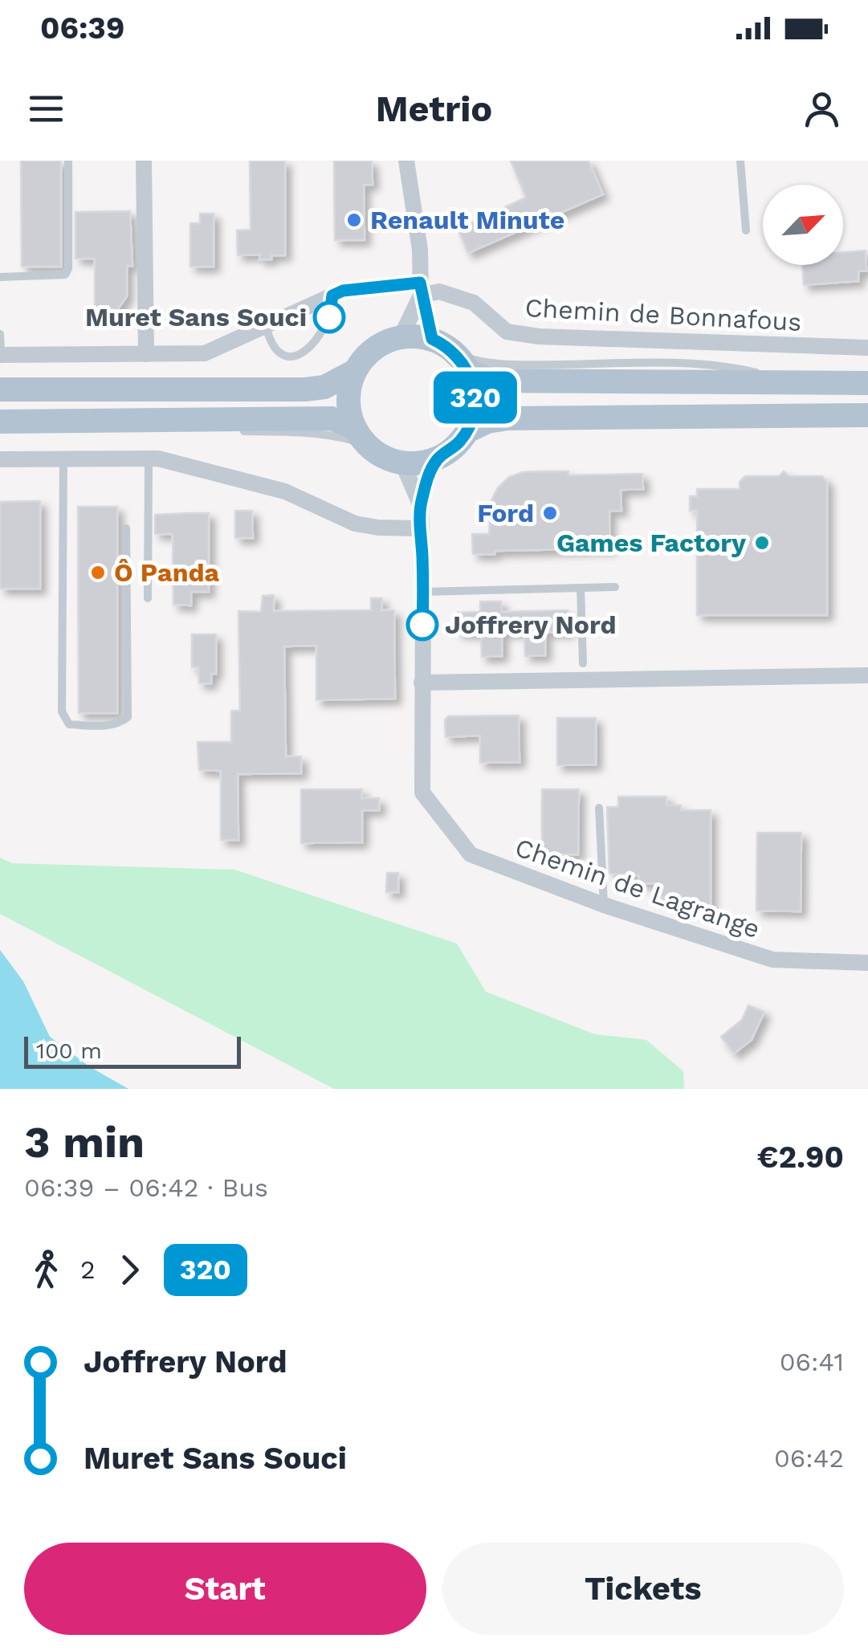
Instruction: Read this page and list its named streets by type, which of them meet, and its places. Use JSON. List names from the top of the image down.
{
  "streets": {
    "street": ["Chemin de Bonnafous", "Chemin de Lagrange"]
  },
  "places": [
    "Renault Minute",
    "Muret Sans Souci",
    "Ford",
    "Games Factory",
    "Ô Panda",
    "Joffrery Nord"
  ],
  "lines": ["bus line 320"],
  "scale_bar": "100 m",
  "north": "top right",
  "page": {
    "status": "06:39",
    "header": "Metrio",
    "on_map": "320",
    "scale": "100 m",
    "heading": ["3 min", "06:39 – 06:42 · Bus", "€2.90"],
    "legs": ["2", "320"],
    "list": [
      {
        "name": "Joffrery Nord",
        "value": "06:41"
      },
      {
        "name": "Muret Sans Souci",
        "value": "06:42"
      }
    ],
    "buttons": ["Start", "Tickets"]
  }
}
